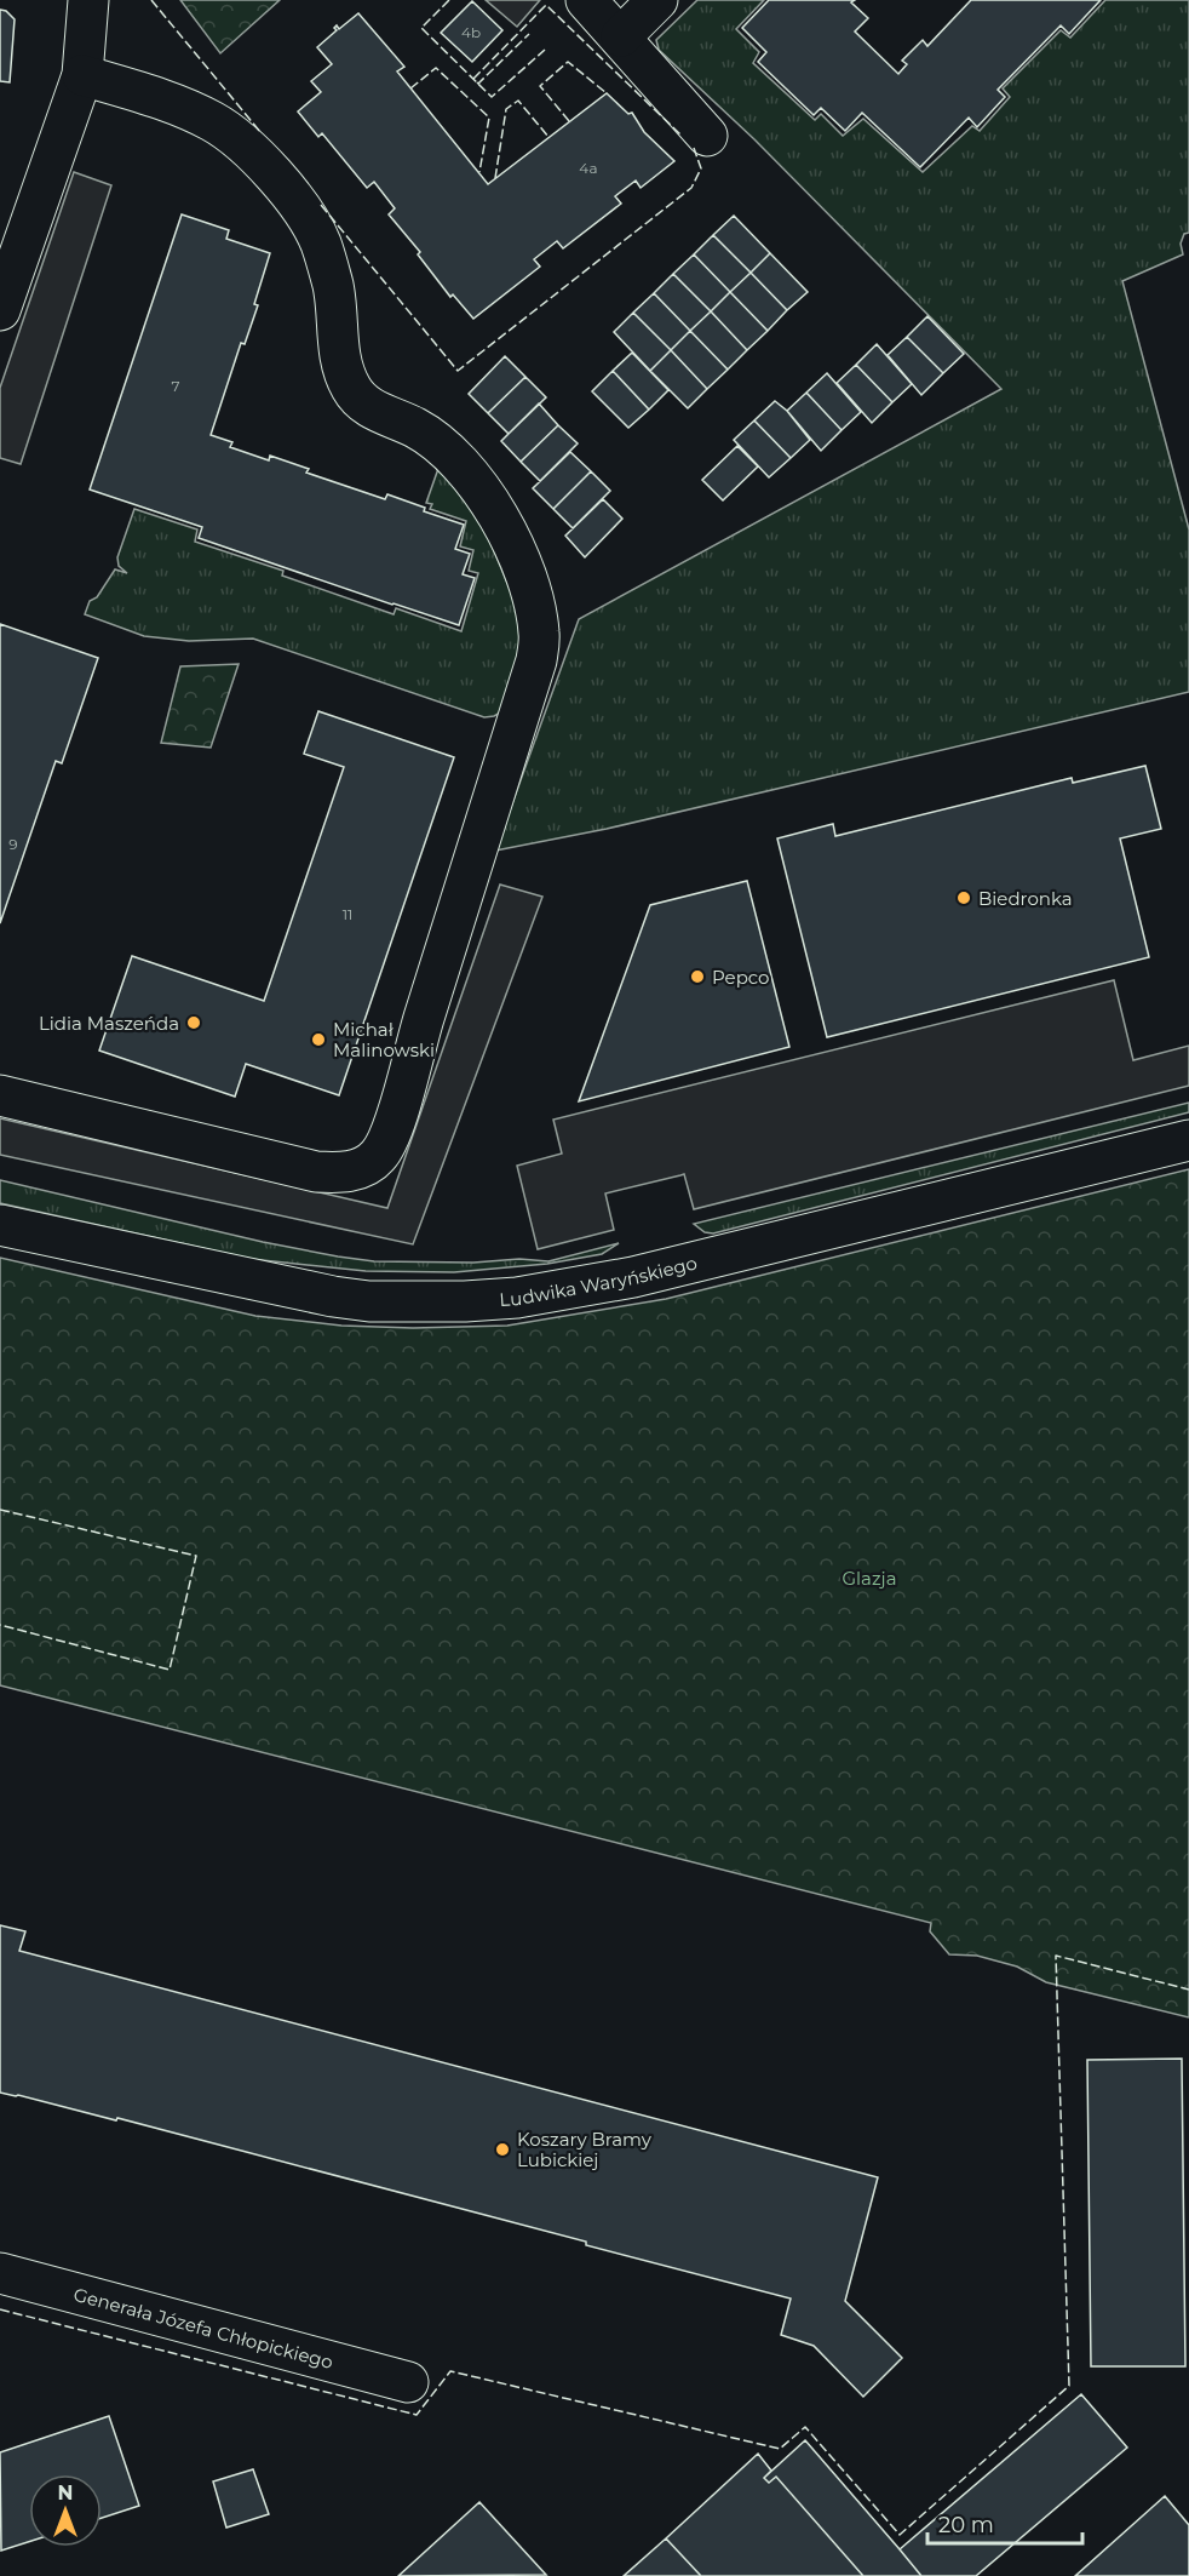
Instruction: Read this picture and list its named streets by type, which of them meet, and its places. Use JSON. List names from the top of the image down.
{
  "streets": {
    "street": ["Ludwika Waryńskiego", "Generała Józefa Chłopickiego"]
  },
  "parks": ["Glazja"],
  "places": [
    "Biedronka",
    "Pepco",
    "Lidia Maszeńda",
    "Michał Malinowski",
    "Koszary Bramy Lubickiej"
  ],
  "house_numbers": [
    "4b",
    "4a",
    "7",
    "9",
    "11"
  ],
  "scale_bar": "20 m",
  "north": "top"
}
